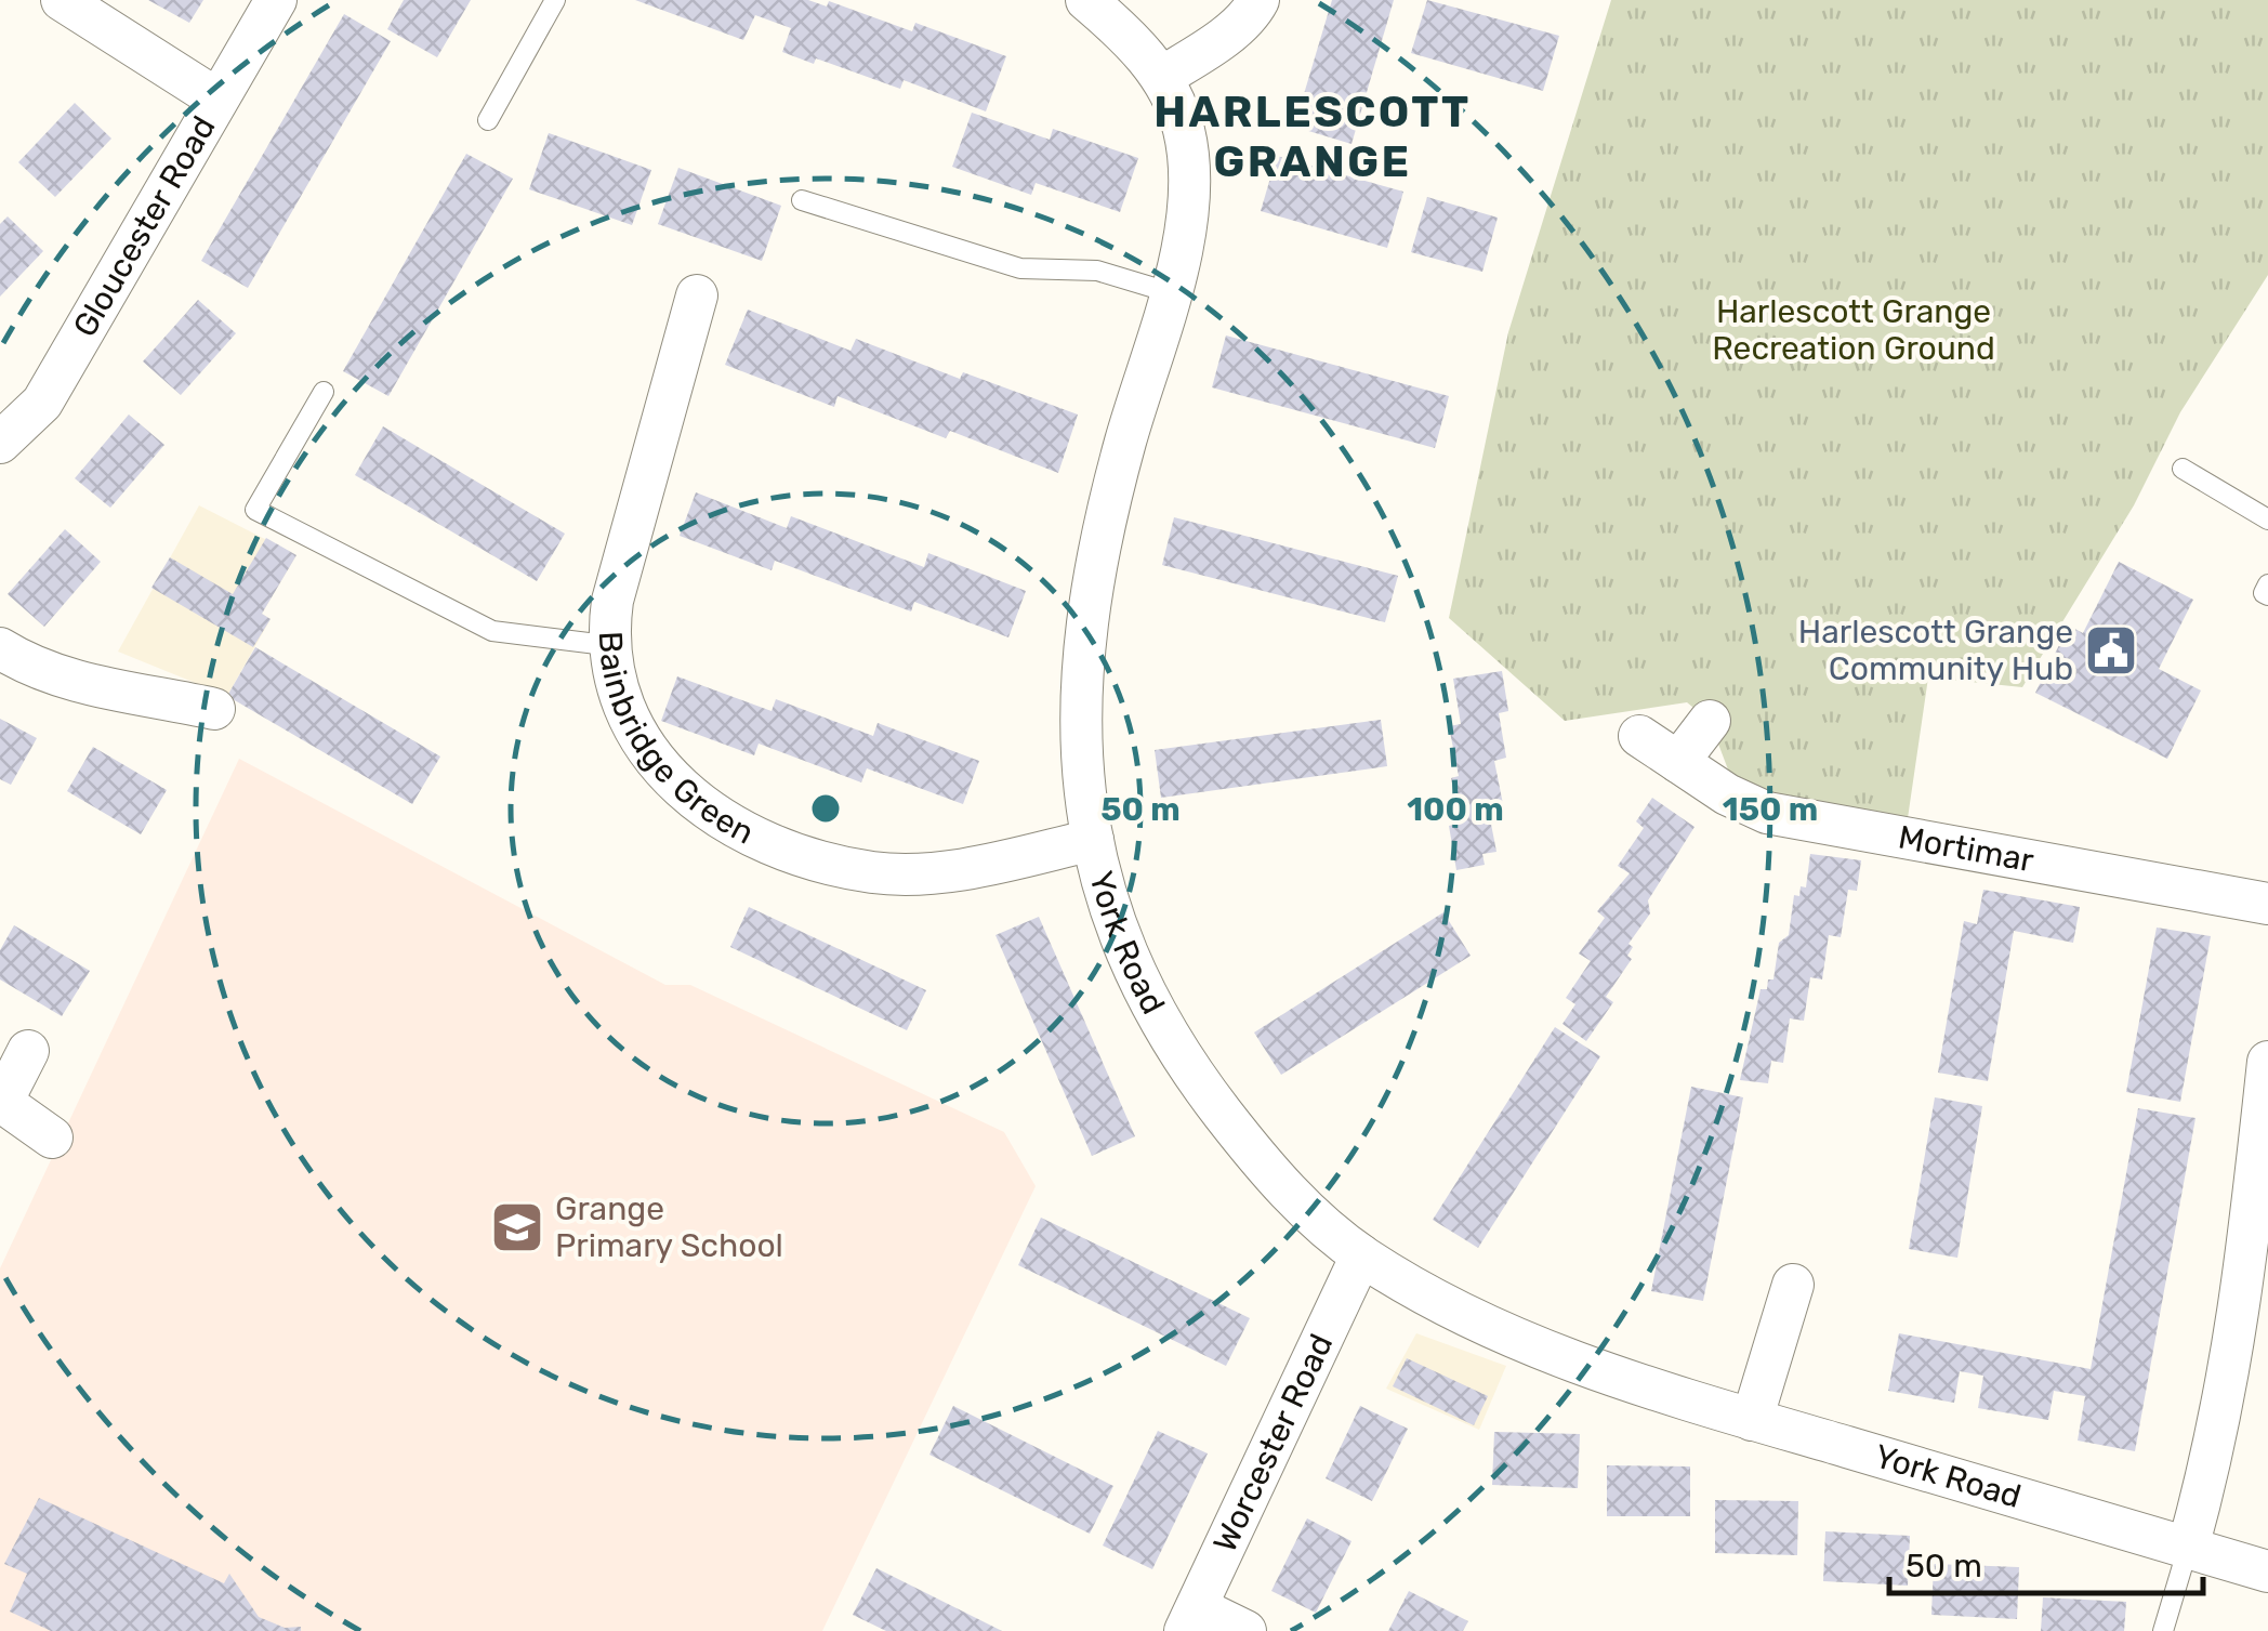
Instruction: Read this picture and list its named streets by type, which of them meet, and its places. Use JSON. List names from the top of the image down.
{
  "streets": {
    "street": [
      "Gloucester Road",
      "Bainbridge Green",
      "Mortimar",
      "York Road",
      "Worcester Road"
    ]
  },
  "crossings": [
    ["Bainbridge Green", "York Road"],
    ["York Road", "Worcester Road"]
  ],
  "districts": ["HARLESCOTT GRANGE"],
  "parks": ["Harlescott Grange Recreation Ground"],
  "places": {
    "public building": ["Harlescott Grange Community Hub"],
    "school or university": ["Grange Primary School"]
  },
  "scale_bar": "50 m",
  "rings": ["50 m", "100 m", "150 m"]
}
